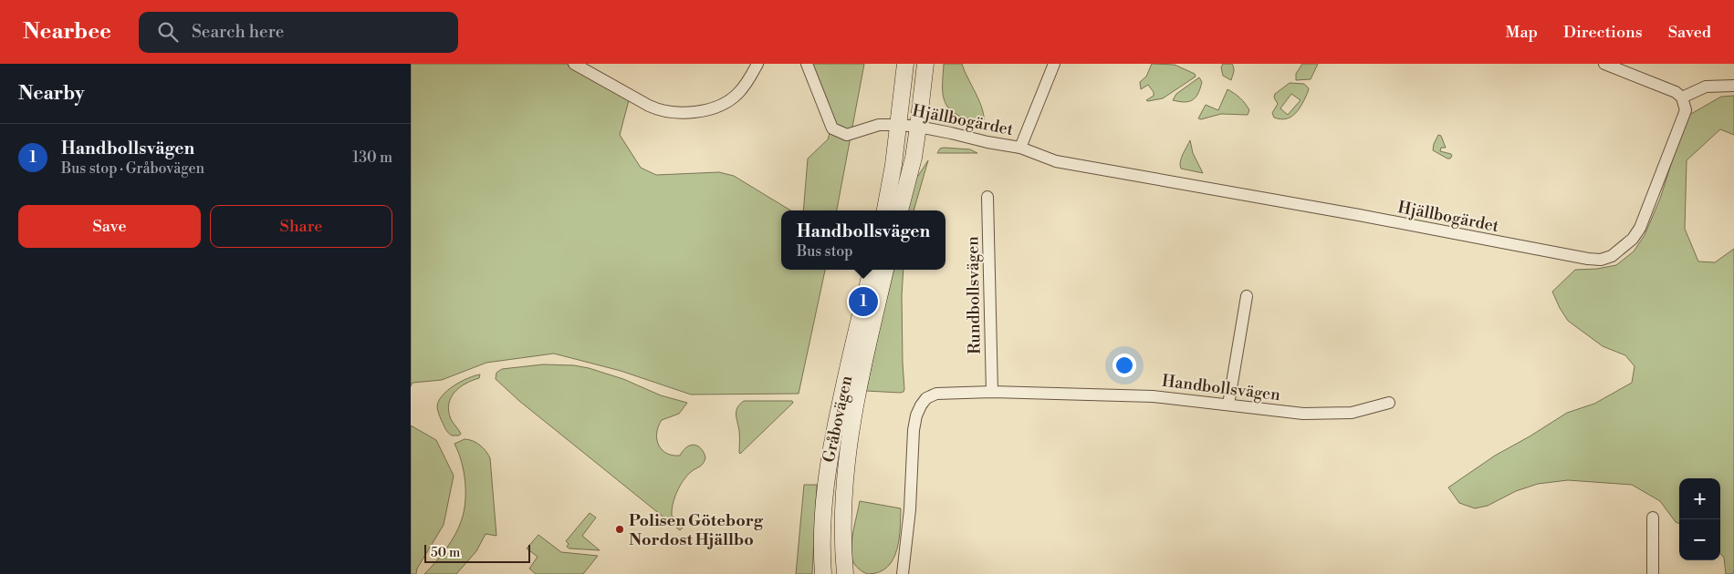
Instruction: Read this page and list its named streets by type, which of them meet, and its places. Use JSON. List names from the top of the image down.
{
  "streets": {
    "main road": ["Gråbovägen"],
    "street": ["Hjällbogärdet", "Rundbollsvägen", "Handbollsvägen"]
  },
  "crossings": [
    ["Rundbollsvägen", "Handbollsvägen"]
  ],
  "places": ["Polisen Göteborg Nordost Hjällbo"],
  "scale_bar": "50 m",
  "page": {
    "header": "Nearbee",
    "search": "Search here",
    "nav": ["Map", "Directions", "Saved"],
    "heading": "Nearby",
    "list": [
      {
        "mark": "1",
        "name": "Handbollsvägen",
        "note": "Bus stop · Gråbovägen",
        "value": "130 m"
      }
    ],
    "buttons": ["Save", "Share"],
    "popup": ["Handbollsvägen", "Bus stop"],
    "pins": "1",
    "map_buttons": ["+", "−"],
    "scale": "50 m"
  }
}
